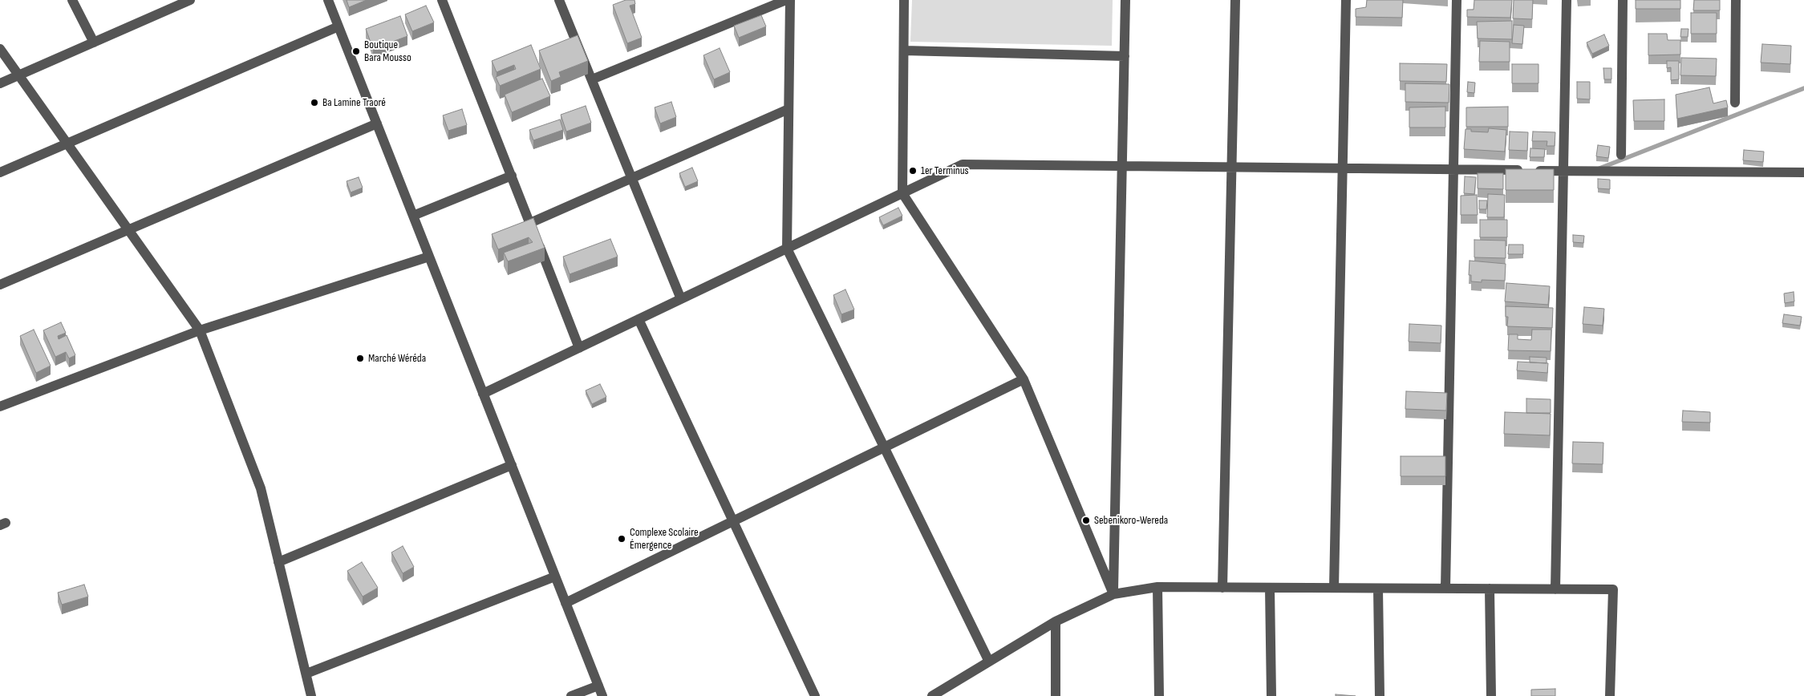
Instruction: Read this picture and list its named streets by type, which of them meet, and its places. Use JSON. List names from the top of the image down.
{
  "places": [
    "Boutique Bara Mousso",
    "Ba Lamine Traoré",
    "1er Terminus",
    "Marché Wéréda",
    "Sebenikoro-Wereda",
    "Complexe Scolaire Émergence"
  ]
}
